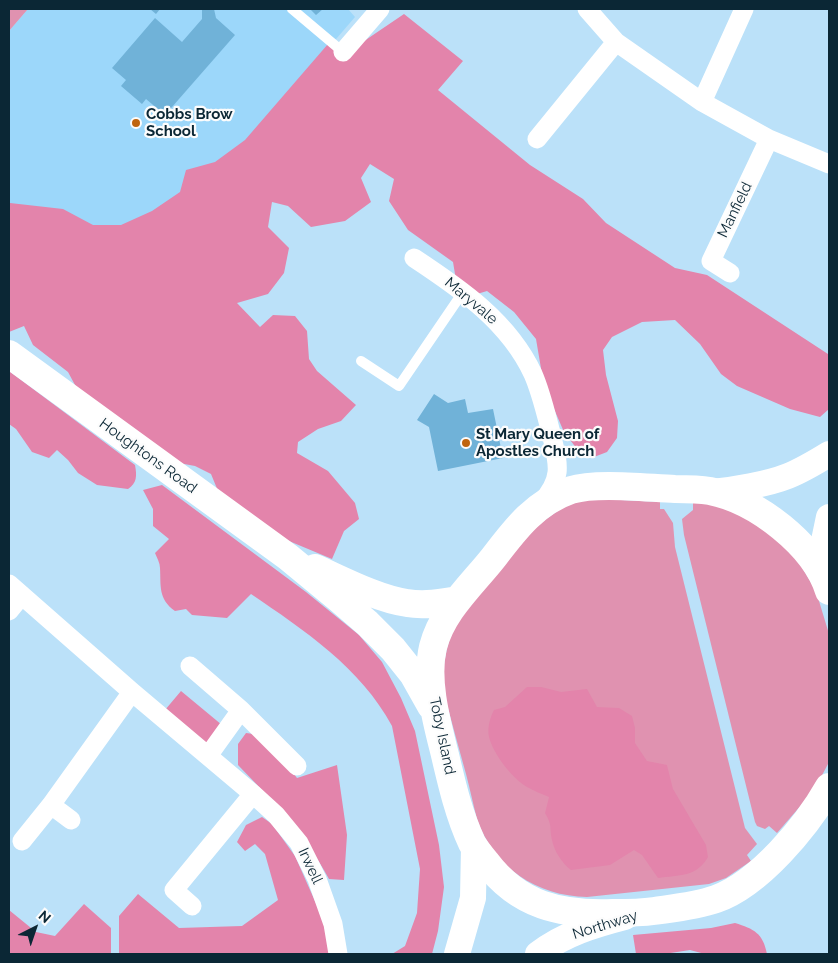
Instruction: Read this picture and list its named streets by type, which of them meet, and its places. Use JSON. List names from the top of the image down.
{
  "streets": {
    "main road": ["Houghtons Road", "Toby Island"],
    "street": [
      "Manfield",
      "Maryvale",
      "Irwell",
      "Northway"
    ]
  },
  "crossings": [
    ["Maryvale", "Toby Island"],
    ["Houghtons Road", "Toby Island"],
    ["Toby Island", "Northway"]
  ],
  "places": ["Cobbs Brow School", "St Mary Queen of Apostles Church"],
  "north": "top right"
}
